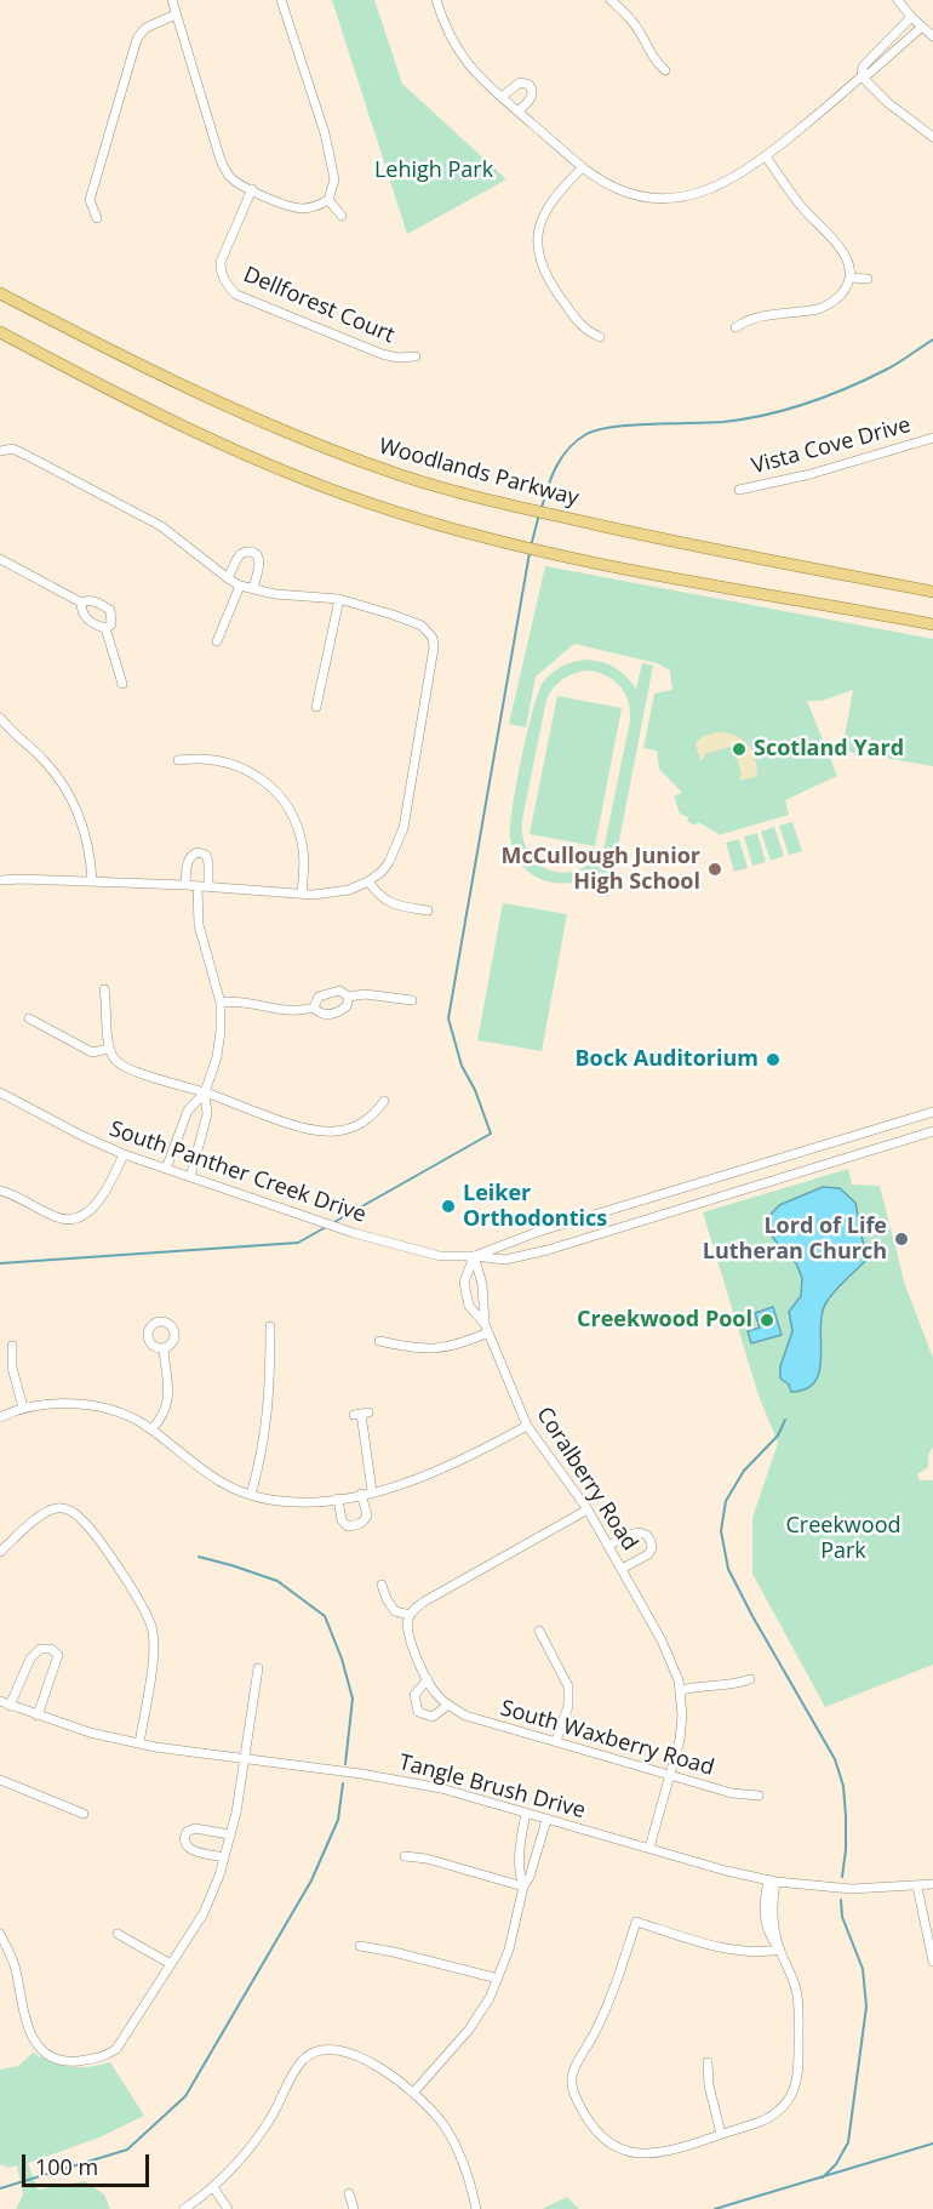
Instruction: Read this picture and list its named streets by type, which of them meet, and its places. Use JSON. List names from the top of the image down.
{
  "streets": {
    "main road": ["Woodlands Parkway"],
    "street": [
      "Dellforest Court",
      "Vista Cove Drive",
      "South Panther Creek Drive",
      "Coralberry Road",
      "South Waxberry Road",
      "Tangle Brush Drive"
    ]
  },
  "crossings": [
    ["South Panther Creek Drive", "Coralberry Road"],
    ["Coralberry Road", "South Waxberry Road"],
    ["Coralberry Road", "Tangle Brush Drive"]
  ],
  "parks": ["Lehigh Park", "Creekwood Park"],
  "places": [
    "Scotland Yard",
    "McCullough Junior High School",
    "Bock Auditorium",
    "Leiker Orthodontics",
    "Lord of Life Lutheran Church",
    "Creekwood Pool"
  ],
  "scale_bar": "100 m"
}
